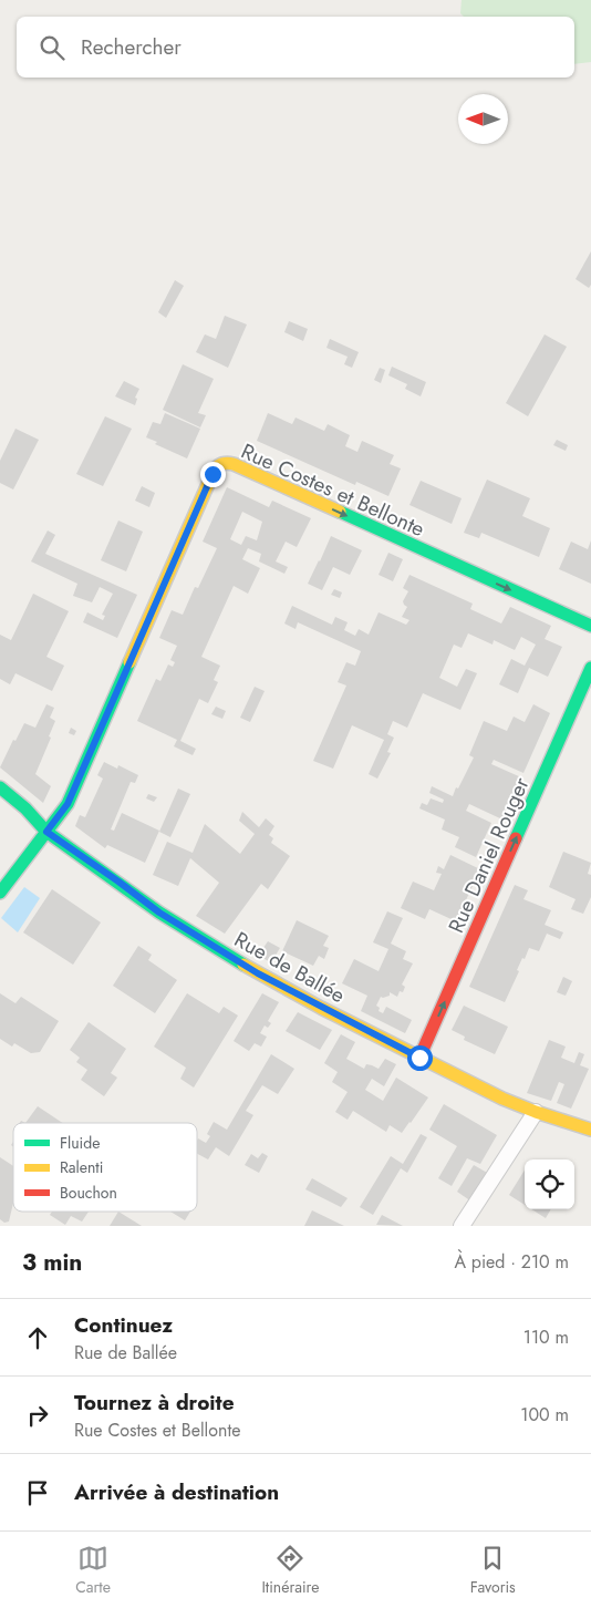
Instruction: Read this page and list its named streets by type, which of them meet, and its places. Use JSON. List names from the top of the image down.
{
  "streets": {
    "street": ["Rue Costes et Bellonte", "Rue Daniel Rouger", "Rue de Ballée"]
  },
  "crossings": [
    ["Rue Costes et Bellonte", "Rue de Ballée"],
    ["Rue Daniel Rouger", "Rue de Ballée"]
  ],
  "one_way": ["Rue Daniel Rouger"],
  "legend": ["Fluide", "Ralenti", "Bouchon"],
  "north": "left",
  "page": {
    "search": "Rechercher",
    "heading": ["3 min", "À pied · 210 m"],
    "list": [
      ["Continuez", "Rue de Ballée", "110 m"],
      ["Tournez à droite", "Rue Costes et Bellonte", "100 m"],
      "Arrivée à destination"
    ],
    "nav": ["Carte", "Itinéraire", "Favoris"]
  }
}
